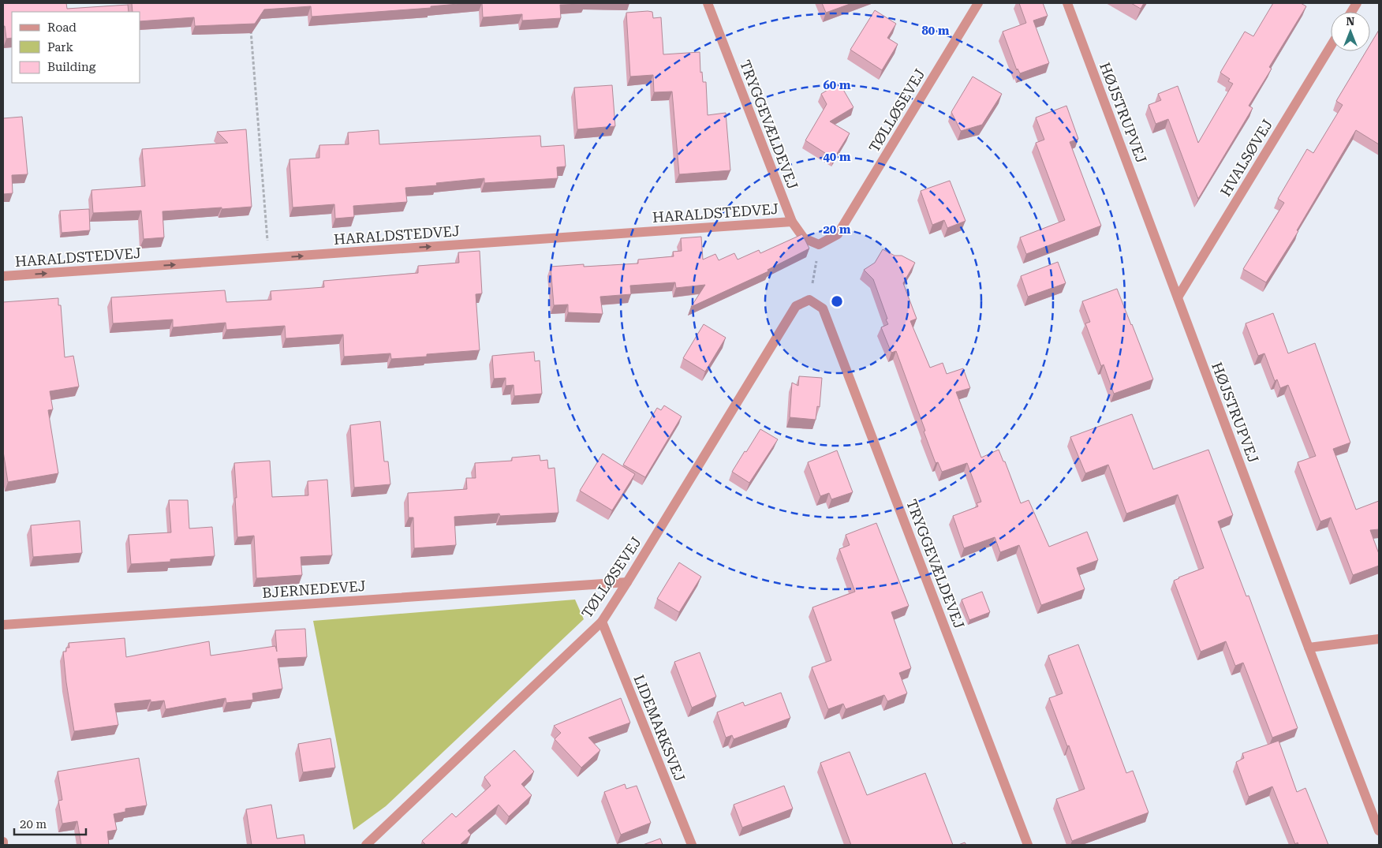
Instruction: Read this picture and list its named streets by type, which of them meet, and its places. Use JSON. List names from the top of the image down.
{
  "streets": {
    "street": [
      "TØLLØSEVEJ",
      "HØJSTRUPVEJ",
      "TRYGGEVÆLDEVEJ",
      "HVALSØVEJ",
      "HARALDSTEDVEJ",
      "BJERNEDEVEJ",
      "LIDEMARKSVEJ"
    ]
  },
  "crossings": [
    ["TØLLØSEVEJ", "TRYGGEVÆLDEVEJ"],
    ["TØLLØSEVEJ", "BJERNEDEVEJ"],
    ["TØLLØSEVEJ", "LIDEMARKSVEJ"],
    ["HØJSTRUPVEJ", "HVALSØVEJ"],
    ["TRYGGEVÆLDEVEJ", "HARALDSTEDVEJ"]
  ],
  "one_way": ["HARALDSTEDVEJ"],
  "legend": ["Road", "Park", "Building"],
  "scale_bar": "20 m",
  "north": "top",
  "rings": [
    "80 m",
    "60 m",
    "40 m",
    "20 m"
  ]
}
